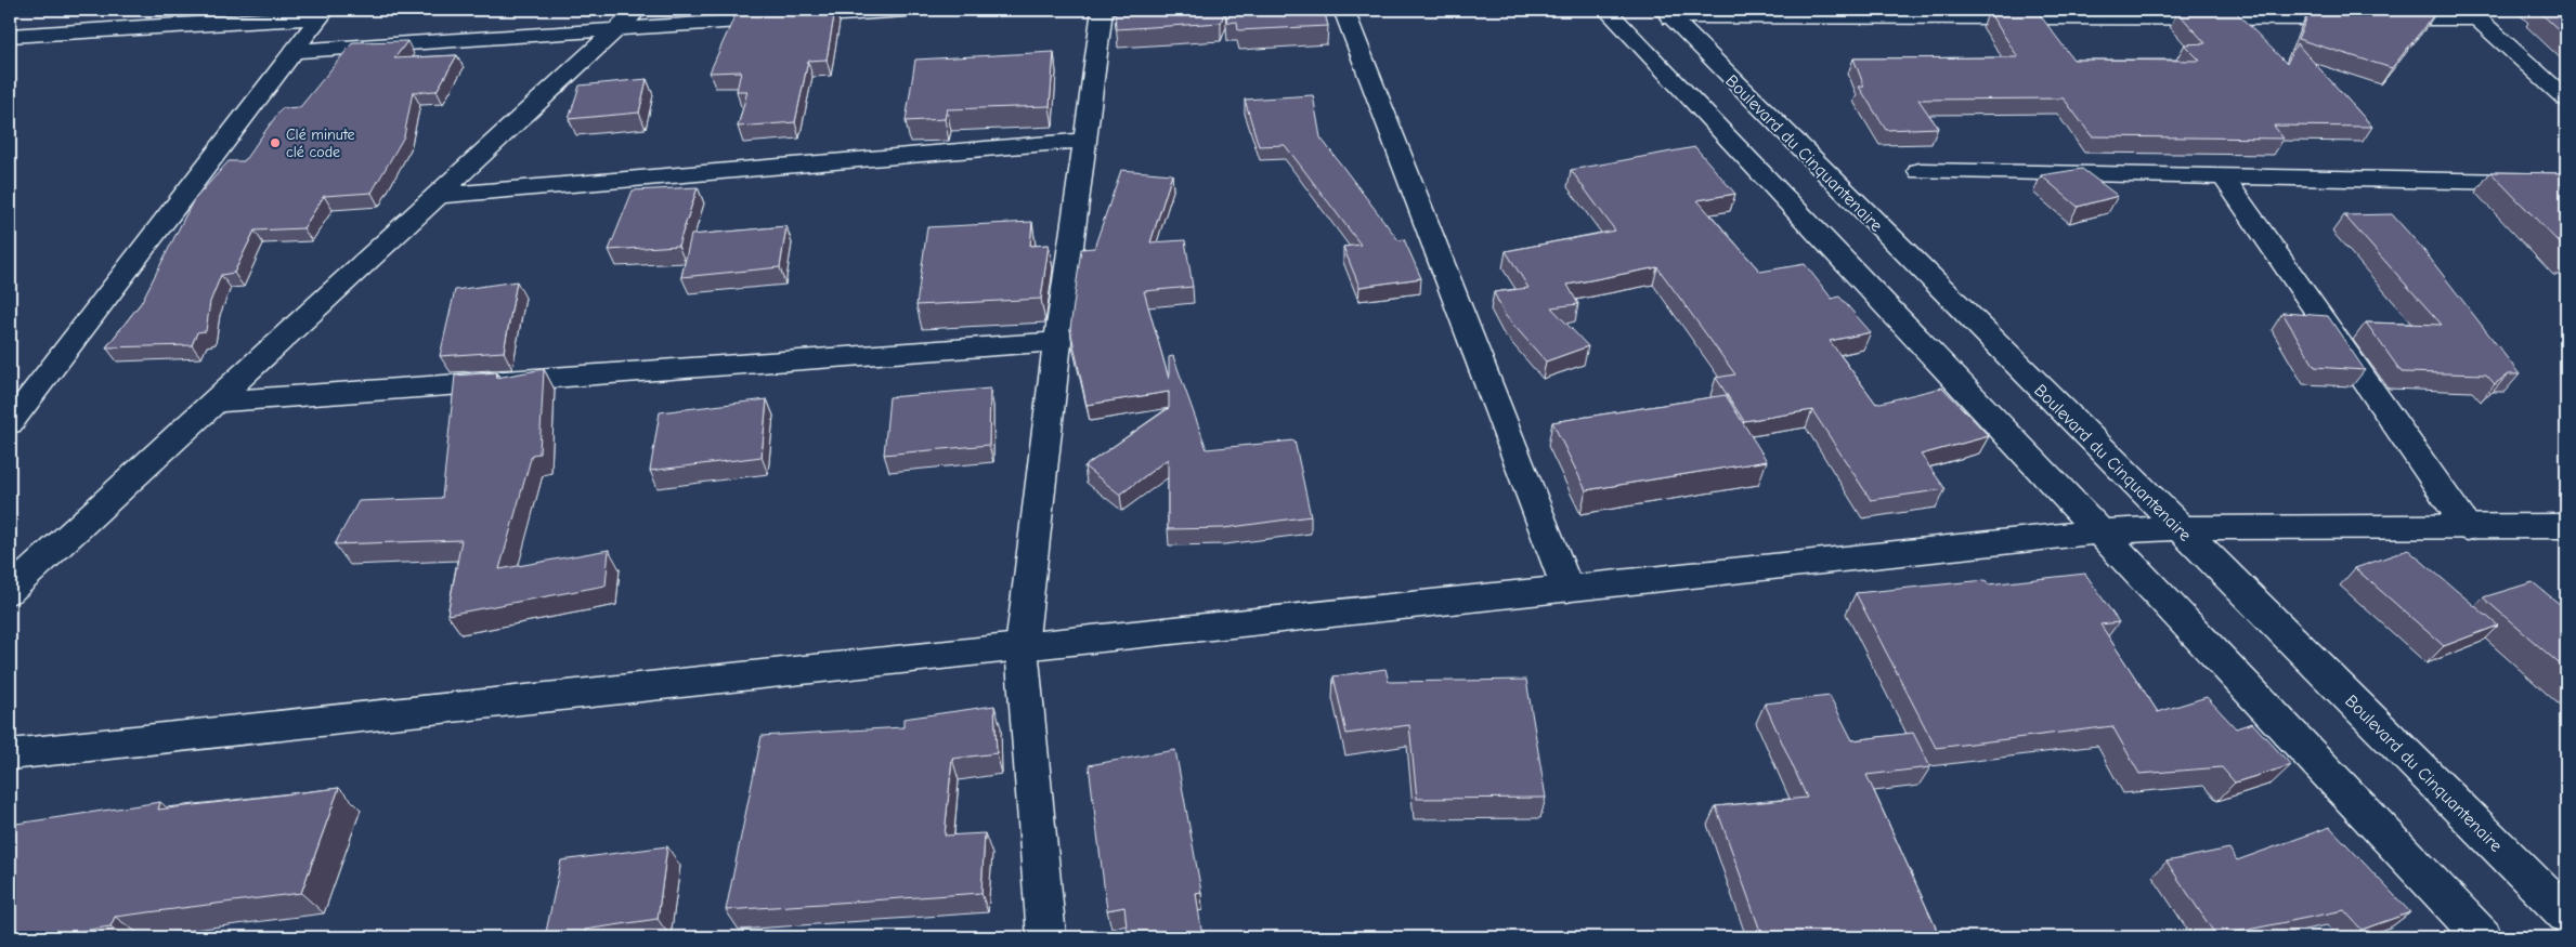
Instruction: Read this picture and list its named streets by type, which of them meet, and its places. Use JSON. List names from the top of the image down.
{
  "streets": {
    "street": ["Boulevard du Cinquantenaire"]
  },
  "places": ["Clé minute clé code"]
}
